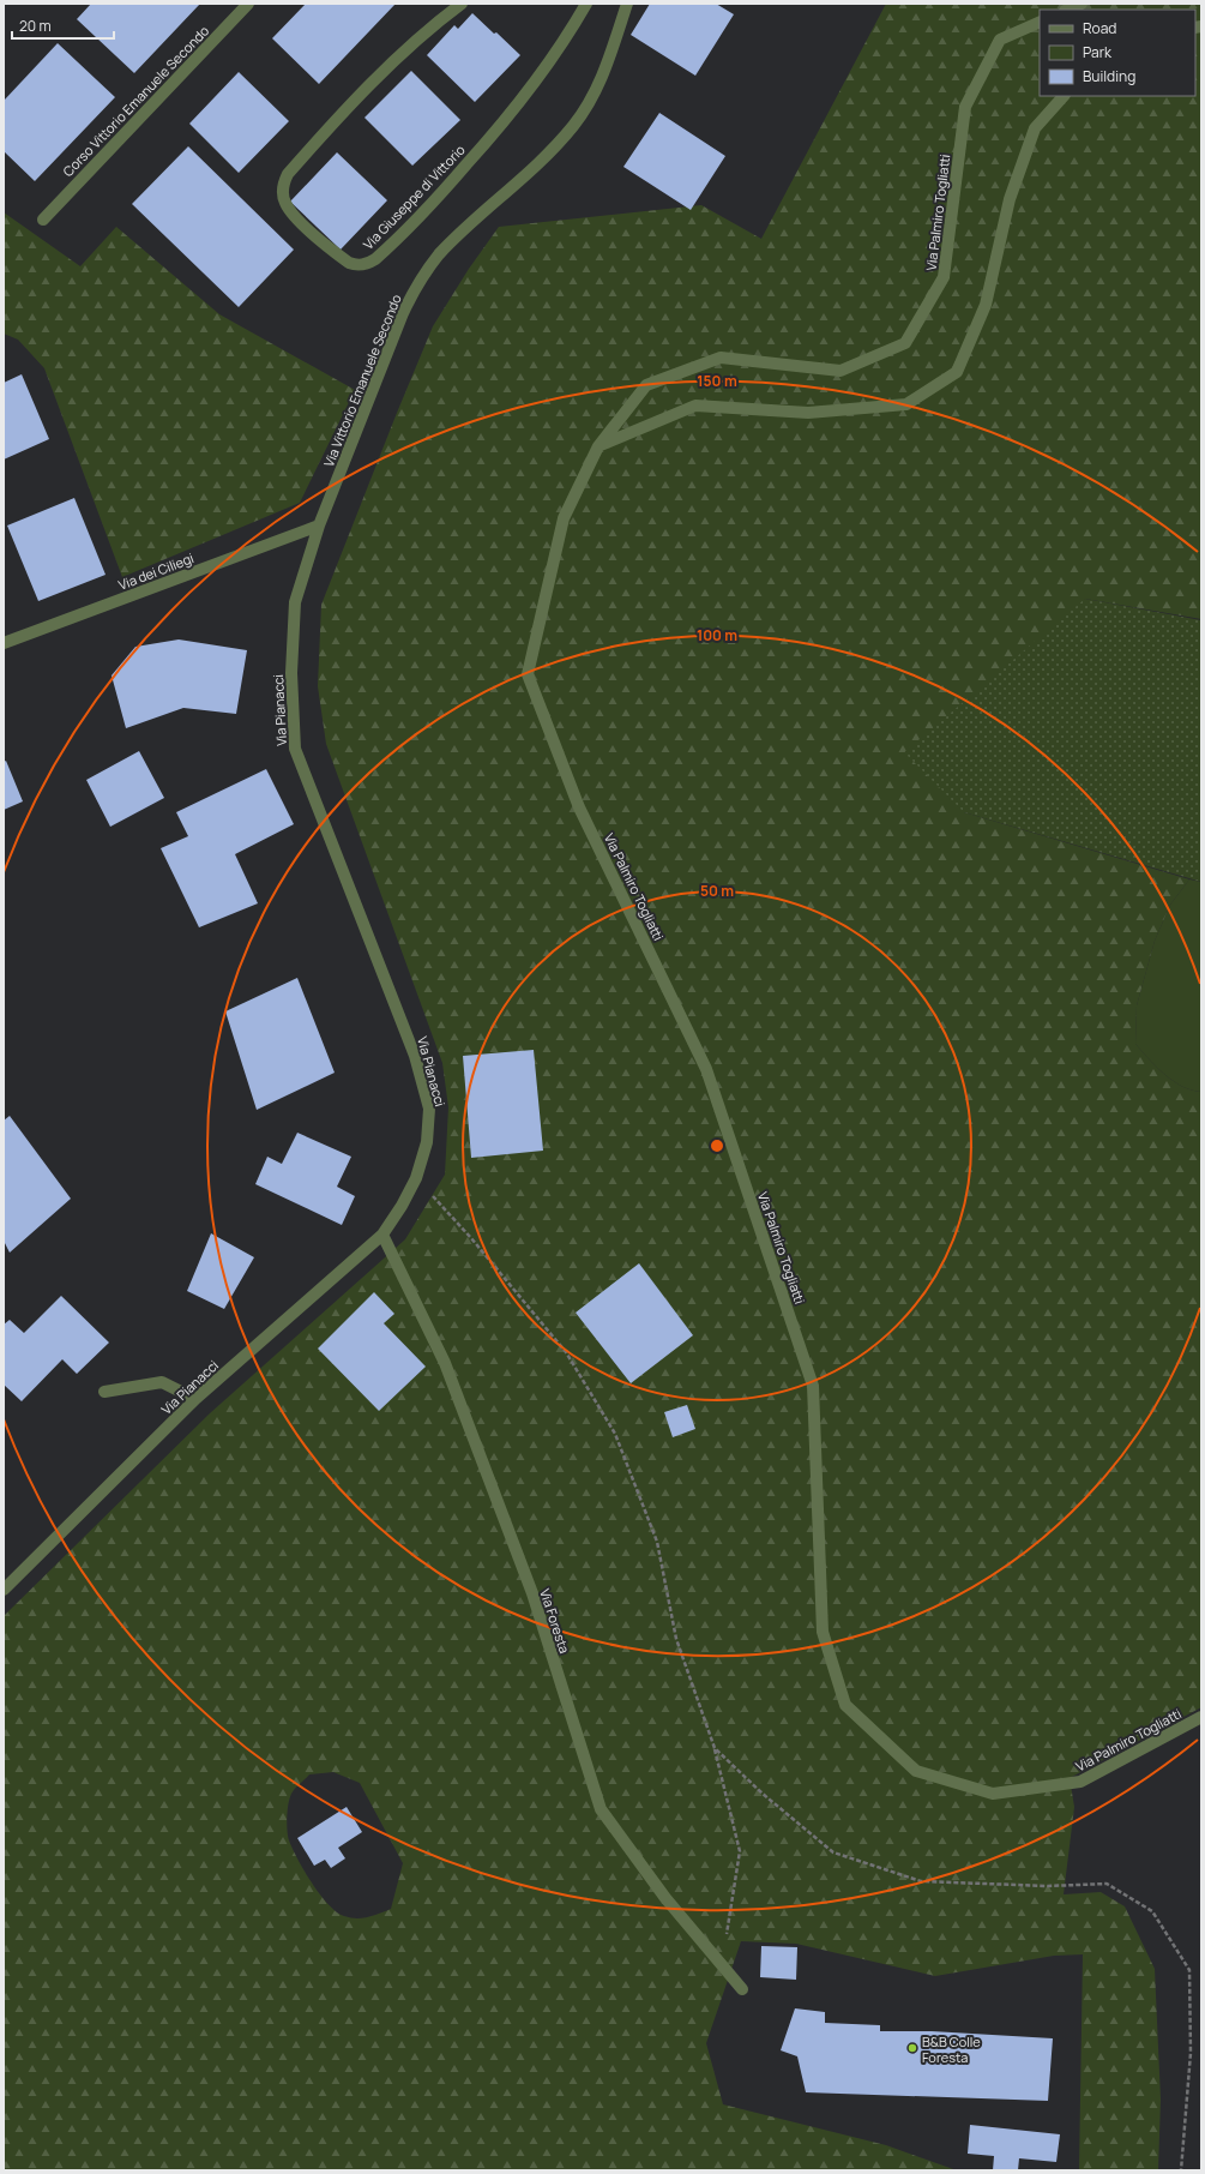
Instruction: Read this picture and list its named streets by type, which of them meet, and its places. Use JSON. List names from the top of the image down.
{
  "streets": {
    "street": [
      "Corso Vittorio Emanuele Secondo",
      "Via Giuseppe di Vittorio",
      "Via Palmiro Togliatti",
      "Via Vittorio Emanuele Secondo",
      "Via dei Ciliegi",
      "Via Pianacci",
      "Via Foresta"
    ]
  },
  "crossings": [
    ["Via Vittorio Emanuele Secondo", "Via dei Ciliegi"],
    ["Via Vittorio Emanuele Secondo", "Via Pianacci"],
    ["Via dei Ciliegi", "Via Pianacci"],
    ["Via Pianacci", "Via Foresta"]
  ],
  "places": ["B&B Colle Foresta"],
  "legend": ["Road", "Park", "Building"],
  "scale_bar": "20 m",
  "rings": ["150 m", "100 m", "50 m"]
}
